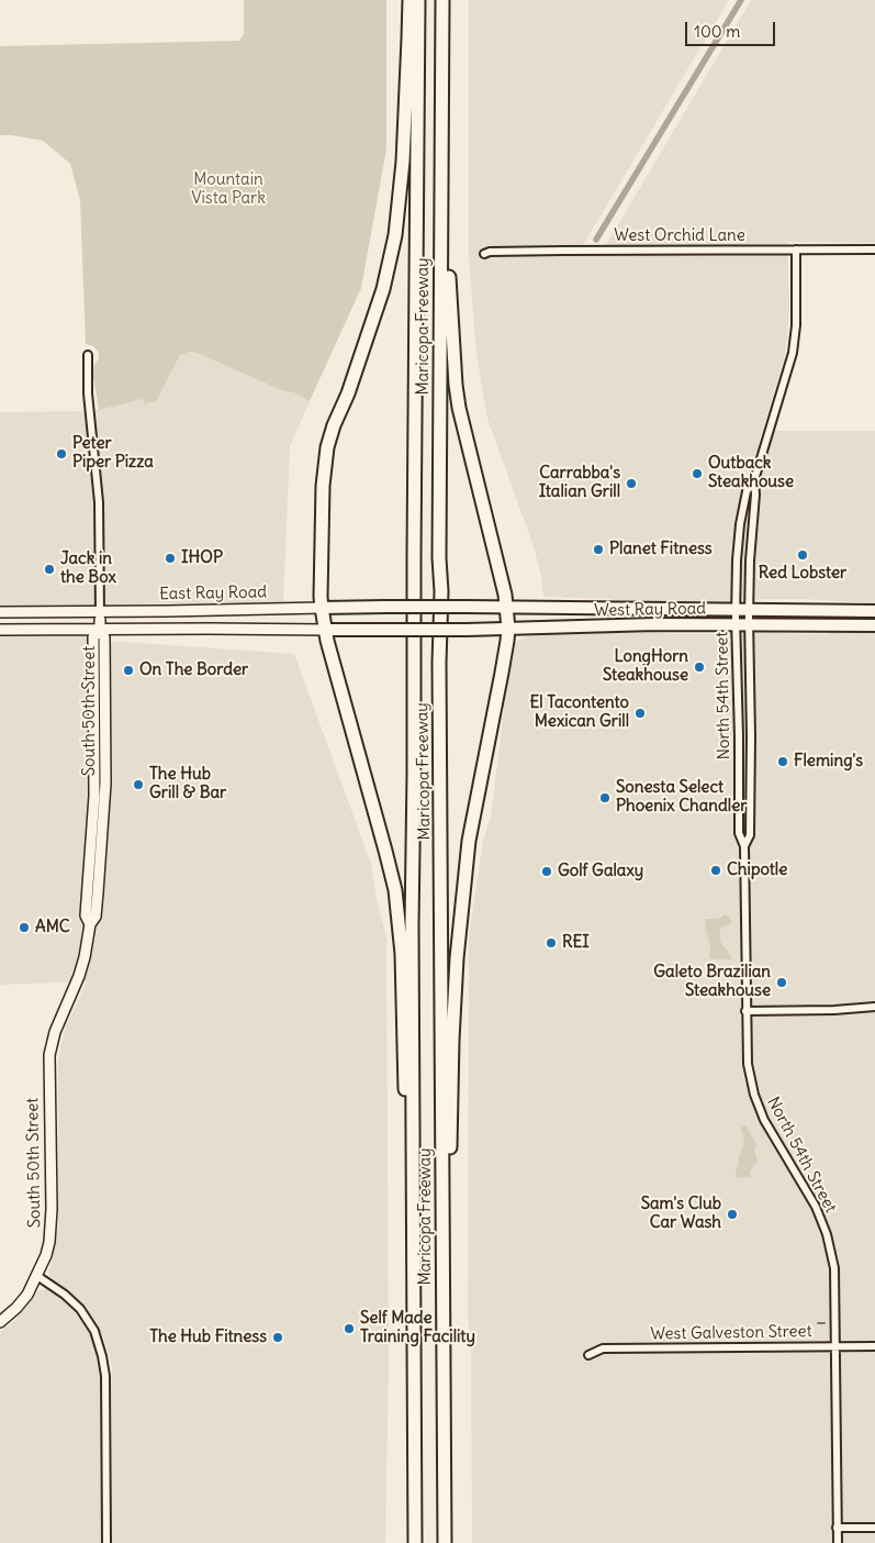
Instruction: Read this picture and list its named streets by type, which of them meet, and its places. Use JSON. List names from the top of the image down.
{
  "streets": {
    "highway": ["Maricopa Freeway"],
    "main road": ["East Ray Road", "West Ray Road"],
    "street": [
      "West Orchid Lane",
      "North 54th Street",
      "South 50th Street",
      "West Galveston Street"
    ]
  },
  "crossings": [
    ["West Orchid Lane", "North 54th Street"],
    ["East Ray Road", "West Ray Road"],
    ["East Ray Road", "South 50th Street"],
    ["West Ray Road", "North 54th Street"],
    ["North 54th Street", "West Galveston Street"]
  ],
  "parks": ["Mountain Vista Park"],
  "places": [
    "Peter Piper Pizza",
    "Outback Steakhouse",
    "Carrabba's Italian Grill",
    "Planet Fitness",
    "Red Lobster",
    "IHOP",
    "Jack in the Box",
    "LongHorn Steakhouse",
    "On The Border",
    "El Tacontento Mexican Grill",
    "Fleming's",
    "The Hub Grill & Bar",
    "Sonesta Select Phoenix Chandler",
    "Chipotle",
    "Golf Galaxy",
    "AMC",
    "REI",
    "Galeto Brazilian Steakhouse",
    "Sam's Club Car Wash",
    "Self Made Training Facility",
    "The Hub Fitness"
  ],
  "scale_bar": "100 m"
}
